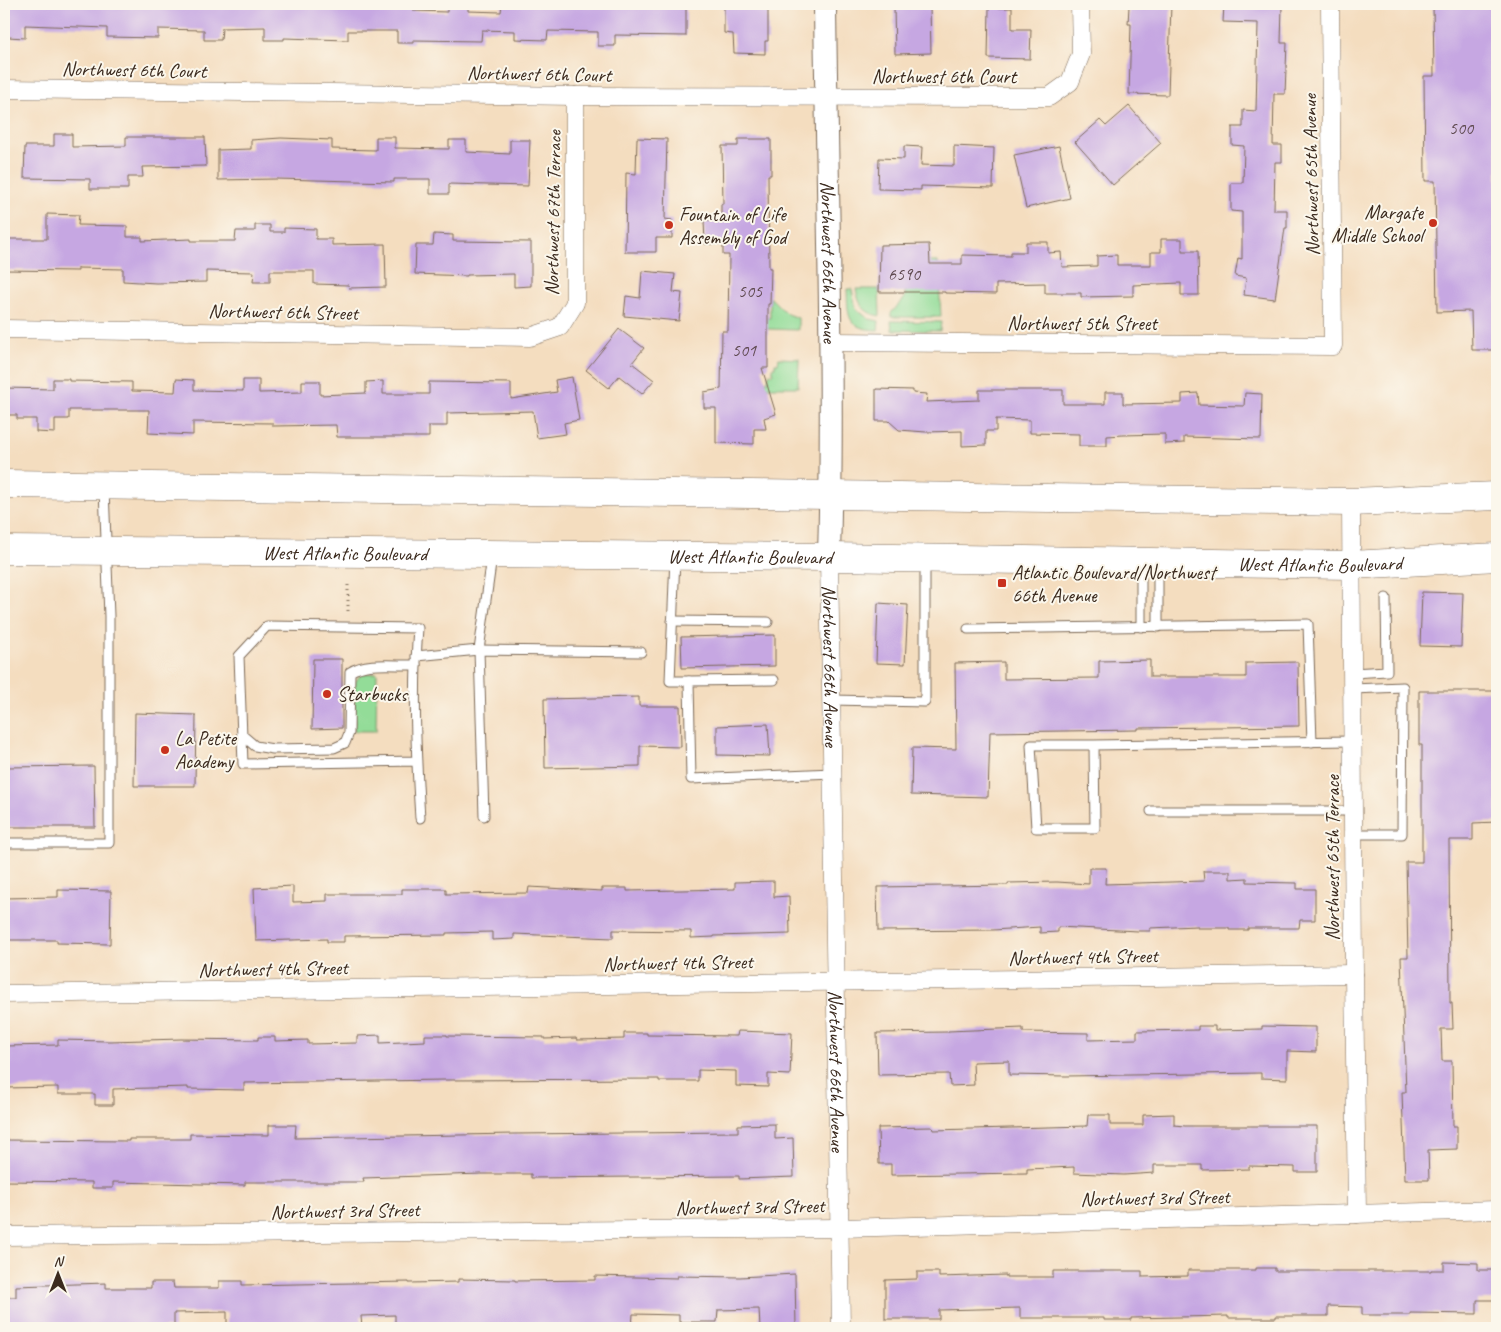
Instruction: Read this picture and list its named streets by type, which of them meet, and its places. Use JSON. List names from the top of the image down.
{
  "streets": {
    "main road": ["West Atlantic Boulevard"],
    "street": [
      "Northwest 6th Court",
      "Northwest 65th Avenue",
      "Northwest 67th Terrace",
      "Northwest 66th Avenue",
      "Northwest 6th Street",
      "Northwest 5th Street",
      "Northwest 65th Terrace",
      "Northwest 4th Street",
      "Northwest 3rd Street"
    ]
  },
  "crossings": [
    ["Northwest 6th Court", "Northwest 67th Terrace"],
    ["Northwest 6th Court", "Northwest 66th Avenue"],
    ["Northwest 65th Avenue", "Northwest 5th Street"],
    ["Northwest 67th Terrace", "Northwest 6th Street"],
    ["Northwest 66th Avenue", "Northwest 5th Street"],
    ["Northwest 66th Avenue", "West Atlantic Boulevard"],
    ["Northwest 66th Avenue", "Northwest 4th Street"],
    ["Northwest 66th Avenue", "Northwest 3rd Street"],
    ["West Atlantic Boulevard", "Northwest 65th Terrace"],
    ["Northwest 65th Terrace", "Northwest 4th Street"],
    ["Northwest 65th Terrace", "Northwest 3rd Street"]
  ],
  "places": {
    "other": [
      "Margate Middle School",
      "Fountain of Life Assembly of God",
      "Starbucks",
      "La Petite Academy"
    ],
    "transit": ["Atlantic Boulevard/Northwest 66th Avenue"]
  },
  "house_numbers": [
    "500",
    "6590",
    "505",
    "501"
  ],
  "north": "top"
}
